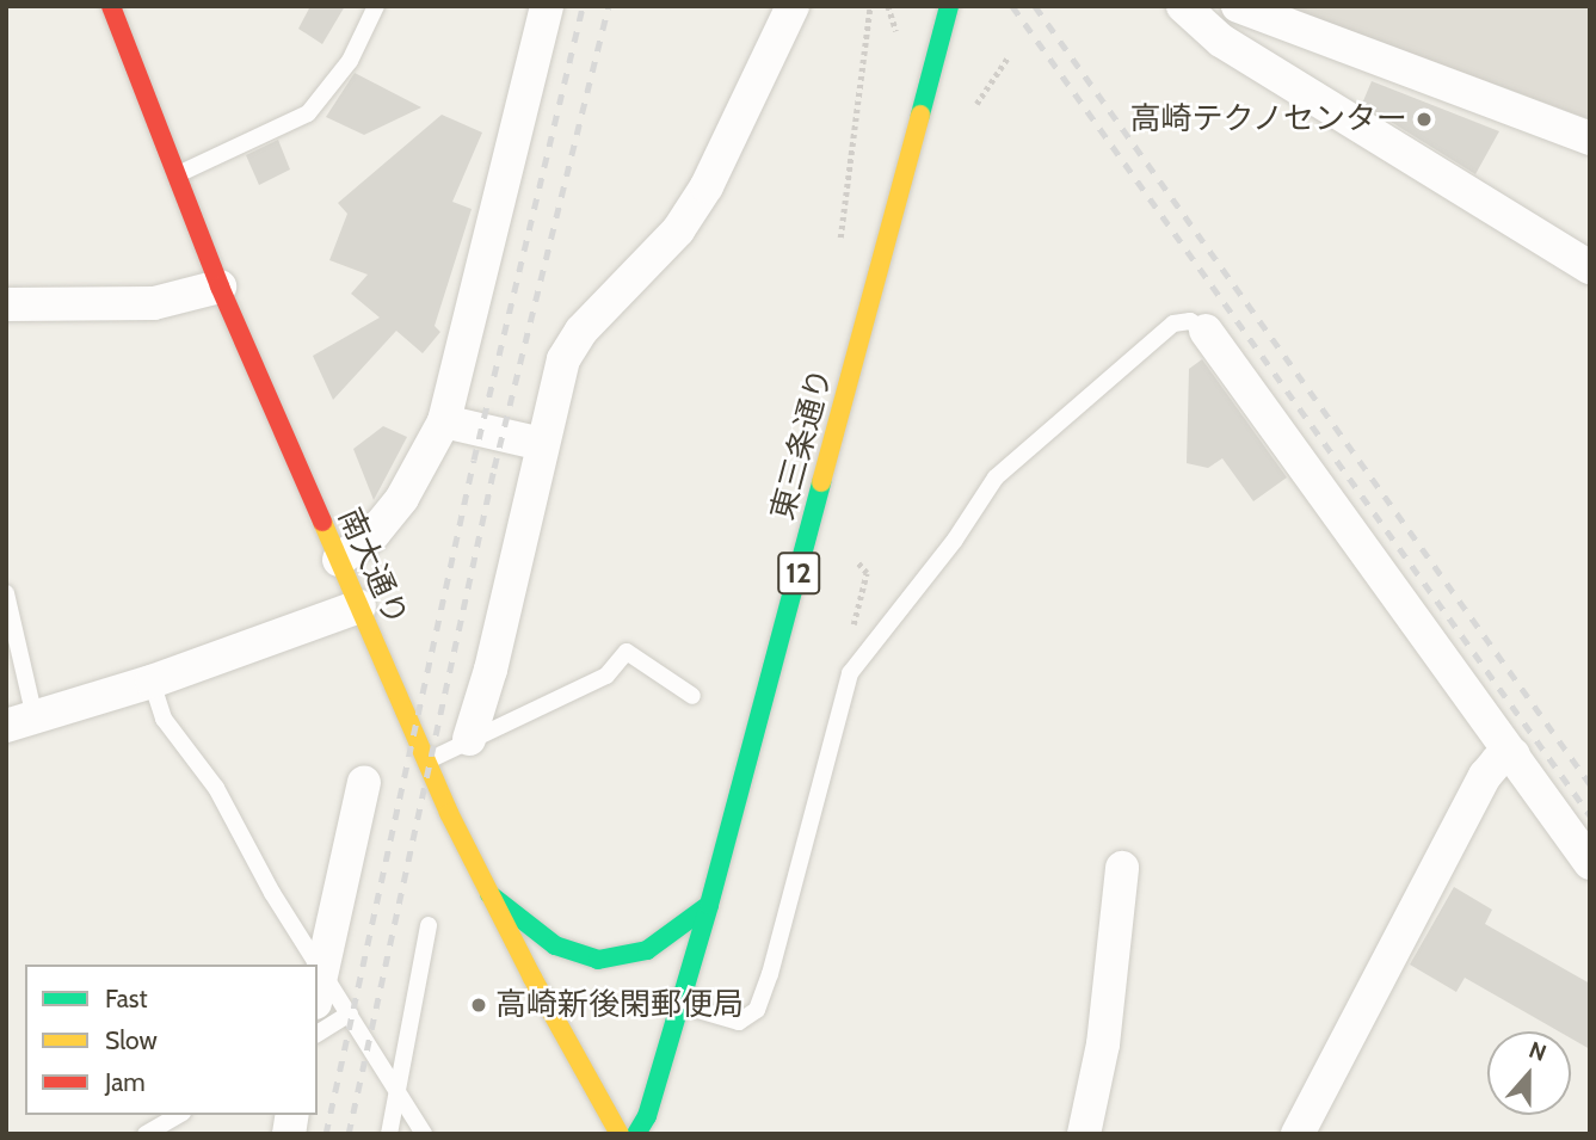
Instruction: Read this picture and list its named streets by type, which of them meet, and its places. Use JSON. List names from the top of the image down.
{
  "streets": {
    "main road": ["東三条通り", "南大通り", "12"]
  },
  "places": ["高崎テクノセンター", "高崎新後閑郵便局"],
  "legend": ["Fast", "Slow", "Jam"],
  "north": "top"
}
